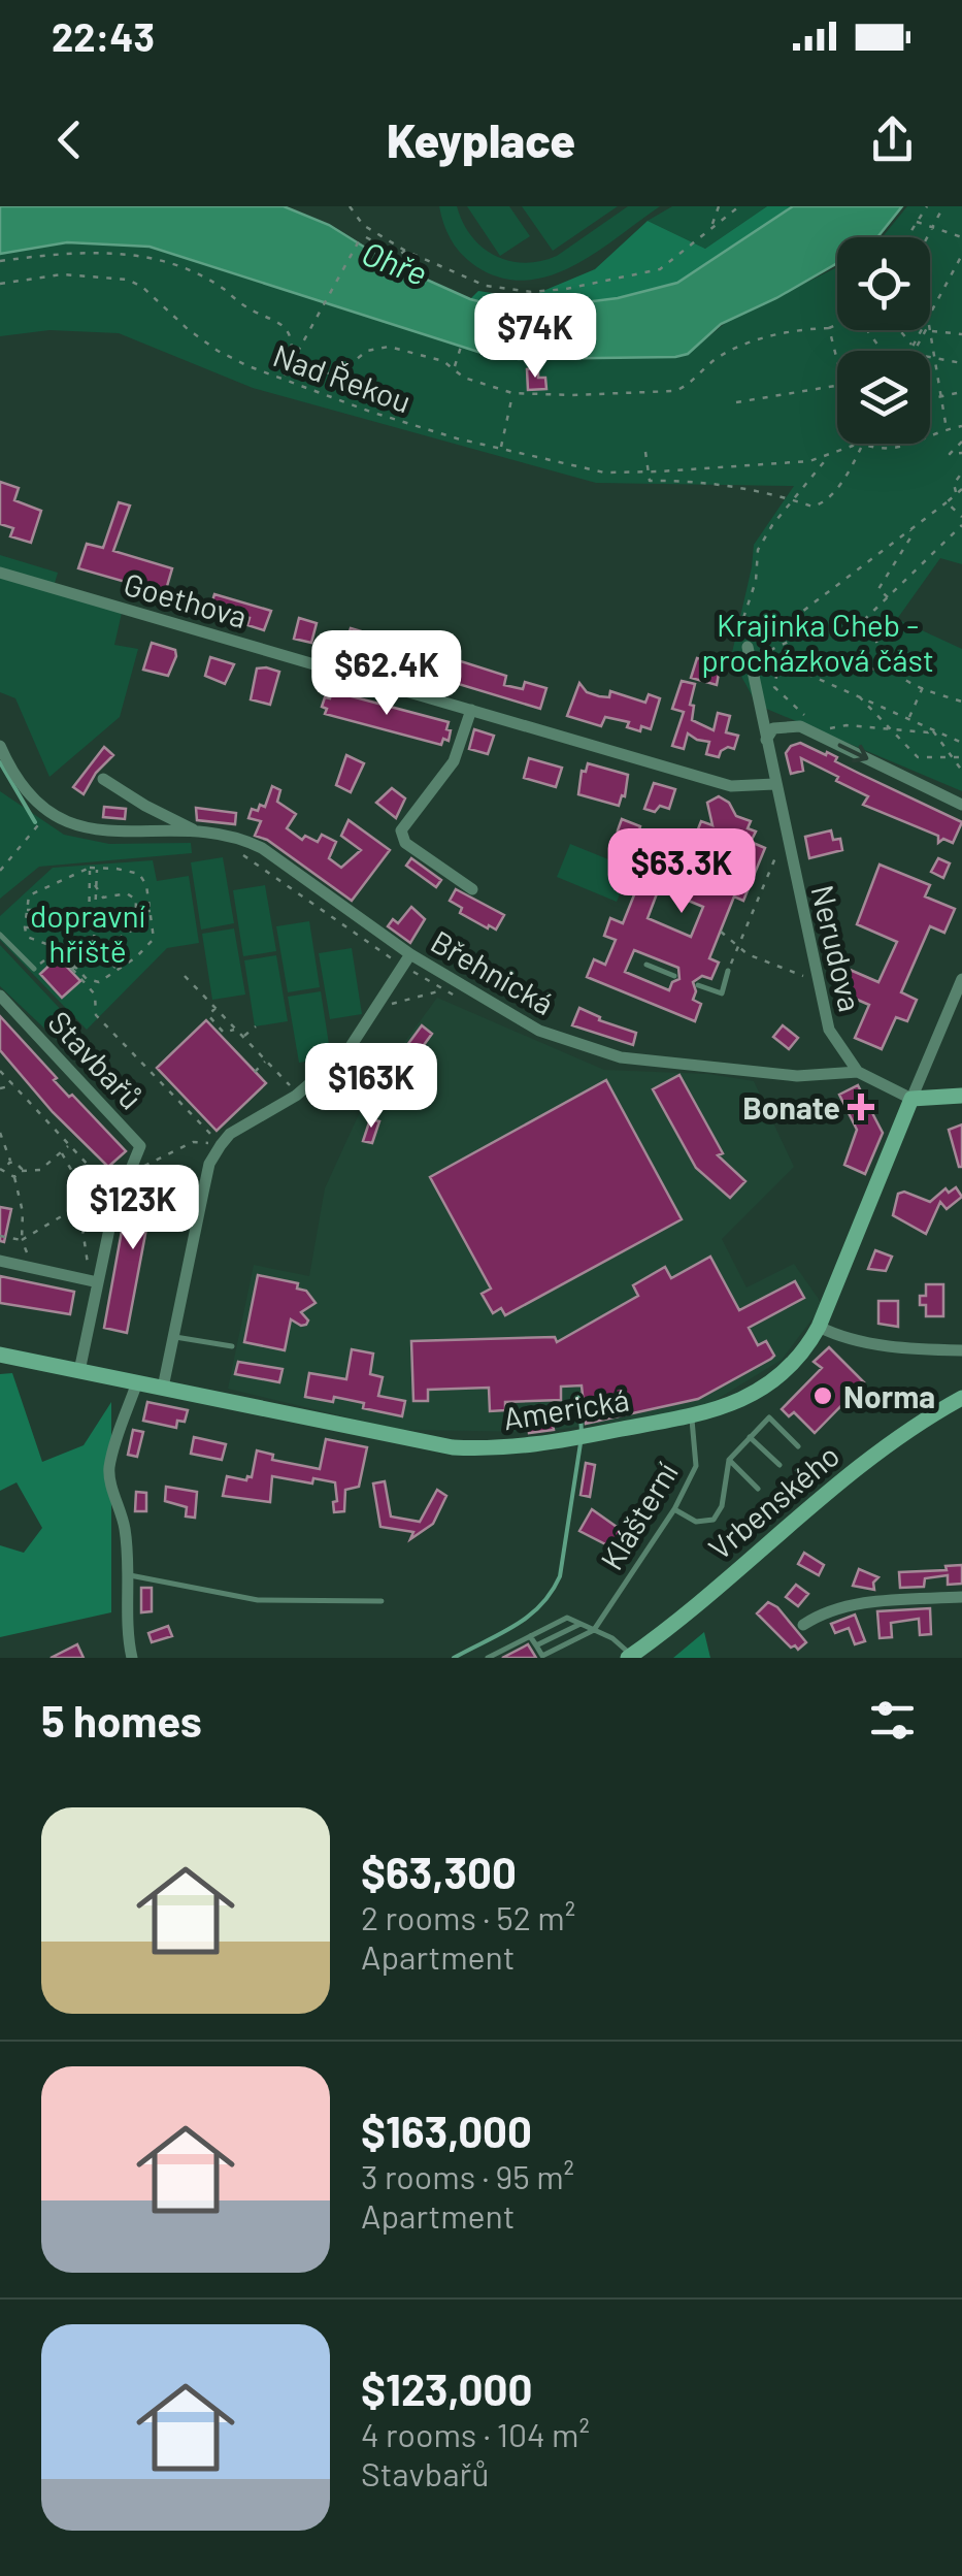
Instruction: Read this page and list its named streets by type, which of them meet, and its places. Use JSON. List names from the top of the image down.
{
  "streets": {
    "street": [
      "Goethova",
      "Nerudova",
      "Břehnická",
      "Stavbařů",
      "Americká",
      "Vrbenského"
    ],
    "lane": ["Klášterní"],
    "path": ["Nad Řekou"]
  },
  "crossings": [
    ["Goethova", "Nerudova"],
    ["Nerudova", "Břehnická"],
    ["Americká", "Klášterní"]
  ],
  "water": ["Ohře"],
  "parks": ["Krajinka Cheb - procházková část", "dopravní hřiště"],
  "places": {
    "health": ["Bonate"],
    "other": ["Norma"]
  },
  "page": {
    "status": "22:43",
    "header": "Keyplace",
    "price": [
      "$74K",
      "$62.4K",
      "$63.3K",
      "$163K",
      "$123K"
    ],
    "heading": "5 homes",
    "list": [
      {
        "name": "$63,300",
        "note": "2 rooms · 52 m² · Apartment"
      },
      {
        "name": "$163,000",
        "note": "3 rooms · 95 m² · Apartment"
      },
      {
        "name": "$123,000",
        "note": "4 rooms · 104 m² · Stavbařů"
      }
    ]
  }
}
